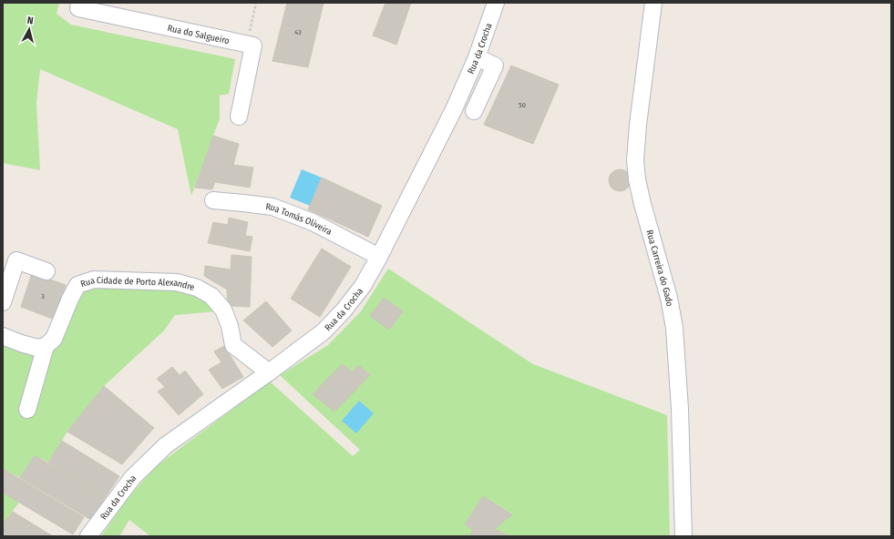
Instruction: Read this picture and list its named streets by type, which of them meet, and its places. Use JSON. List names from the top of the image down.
{
  "streets": {
    "street": [
      "Rua do Salgueiro",
      "Rua da Crocha",
      "Rua Tomás Oliveira",
      "Rua Carreira do Gado",
      "Rua Cidade de Porto Alexandre"
    ]
  },
  "crossings": [
    ["Rua da Crocha", "Rua Tomás Oliveira"],
    ["Rua da Crocha", "Rua Cidade de Porto Alexandre"]
  ],
  "house_numbers": ["43", "50", "3"],
  "north": "top"
}
